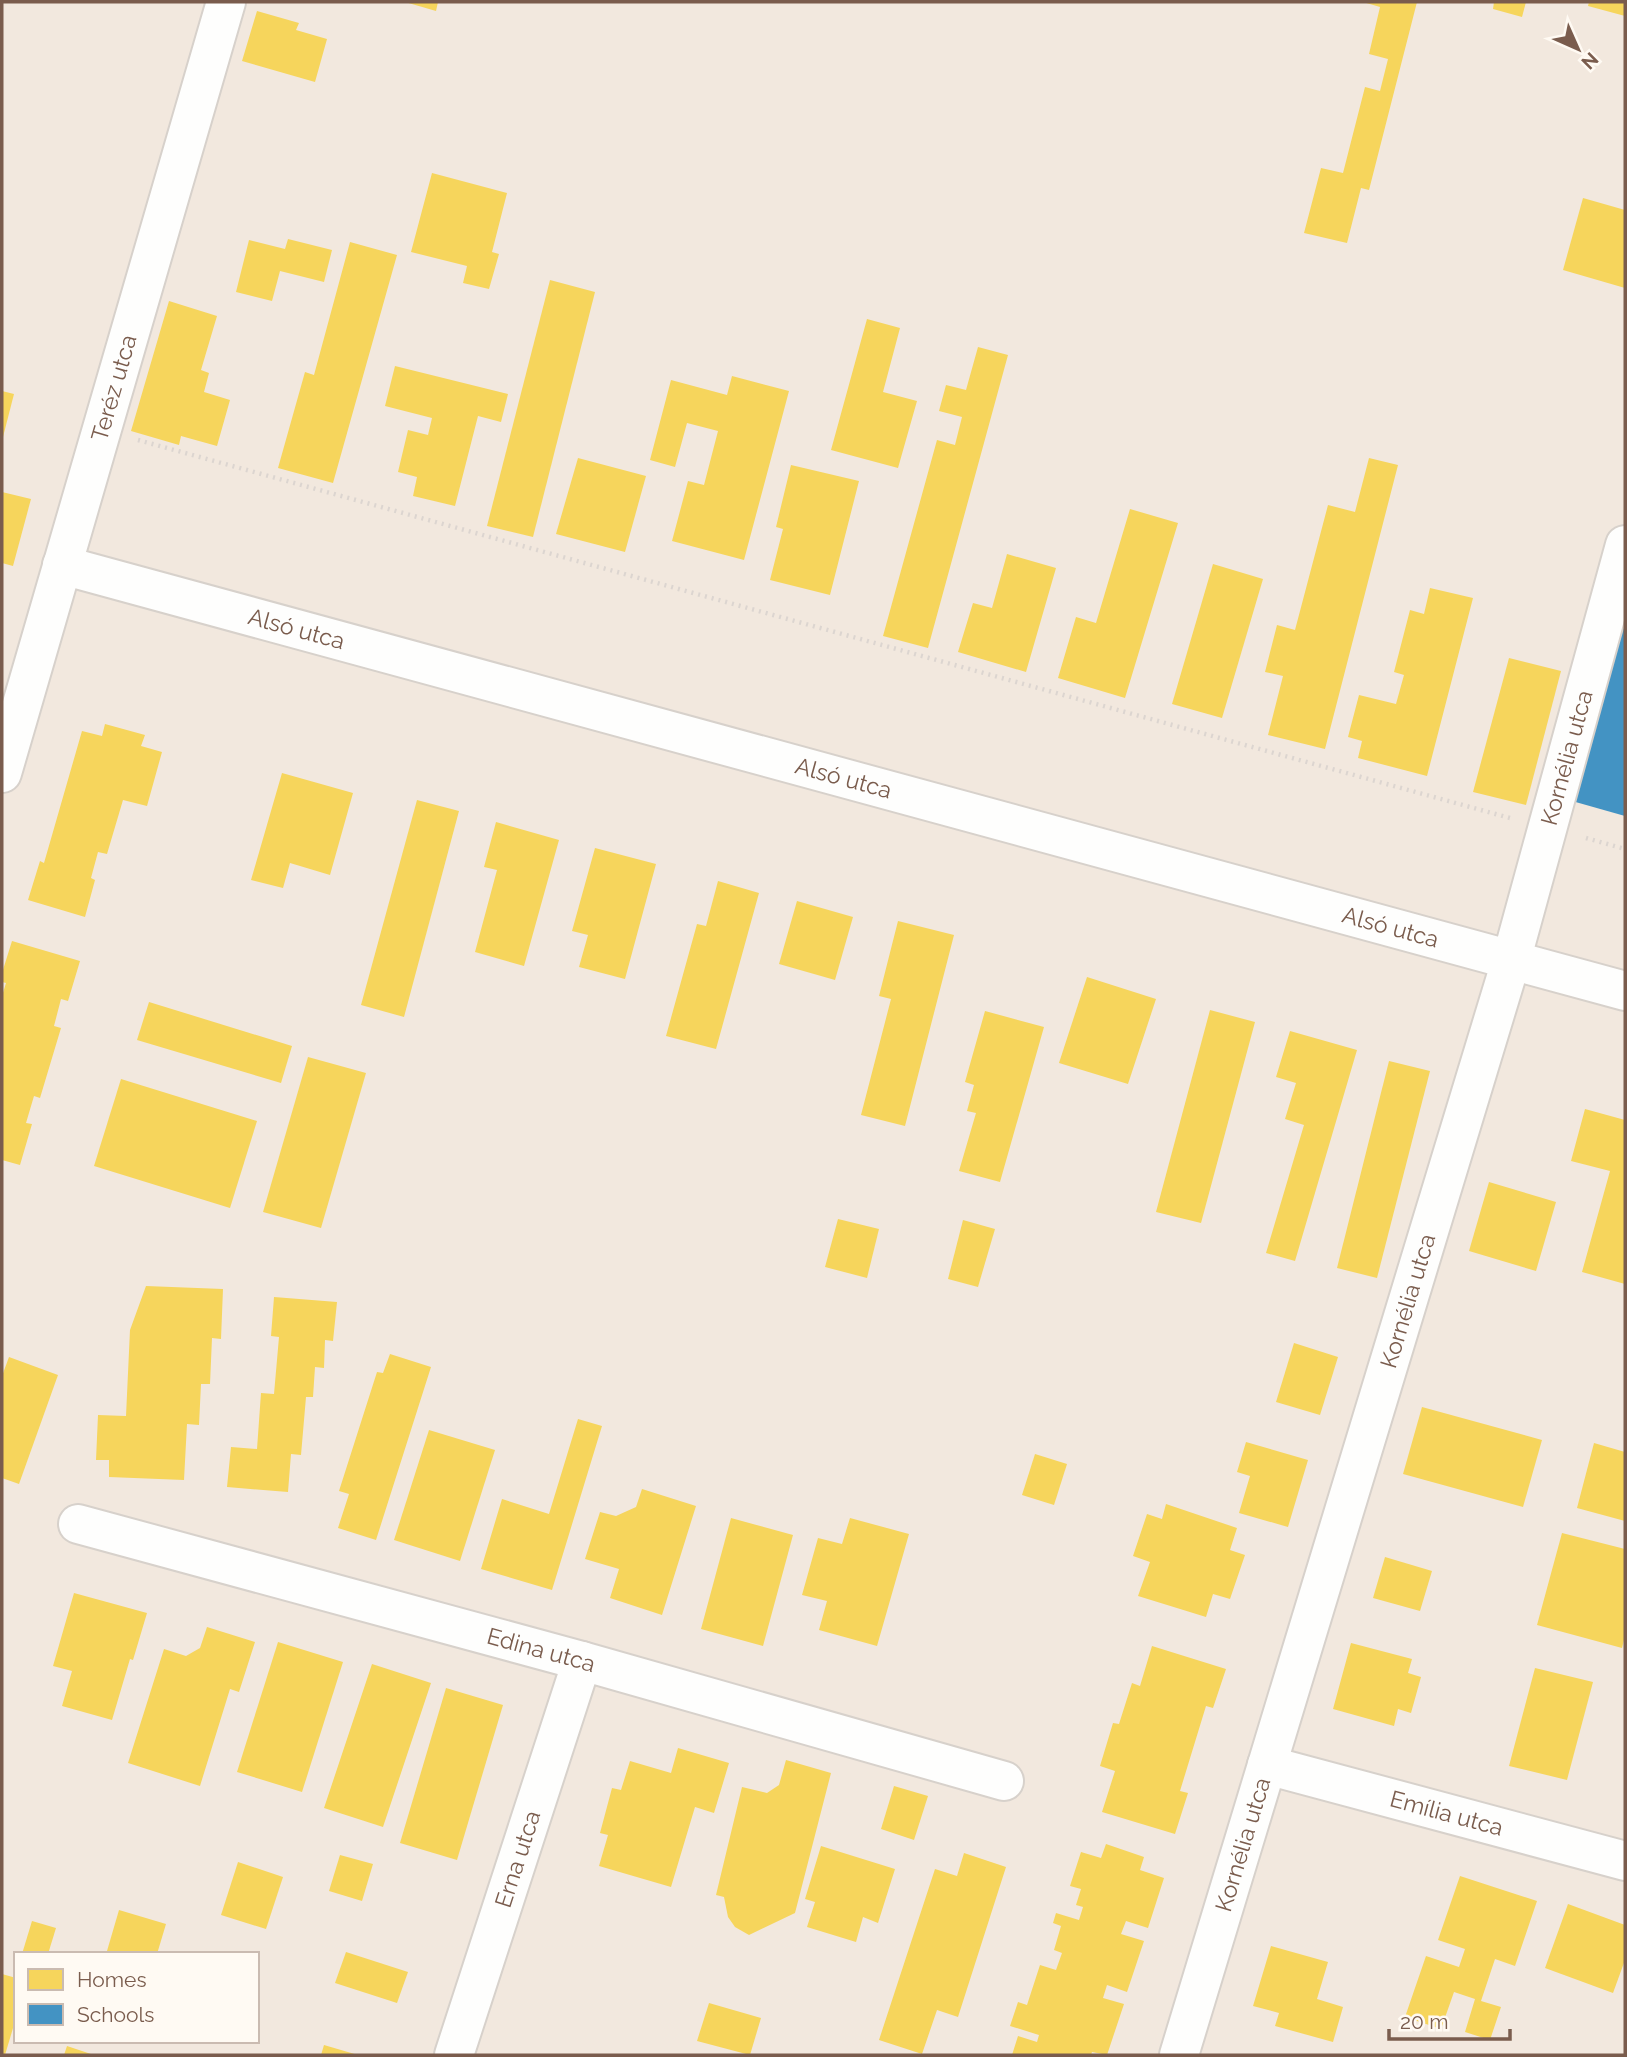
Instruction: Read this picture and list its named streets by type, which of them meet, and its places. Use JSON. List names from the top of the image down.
{
  "streets": {
    "street": [
      "Teréz utca",
      "Alsó utca",
      "Kornélia utca",
      "Edina utca",
      "Emília utca",
      "Erna utca"
    ]
  },
  "crossings": [
    ["Teréz utca", "Alsó utca"],
    ["Alsó utca", "Kornélia utca"],
    ["Kornélia utca", "Emília utca"],
    ["Edina utca", "Erna utca"]
  ],
  "legend": ["Homes", "Schools"],
  "scale_bar": "20 m",
  "north": "bottom right"
}
